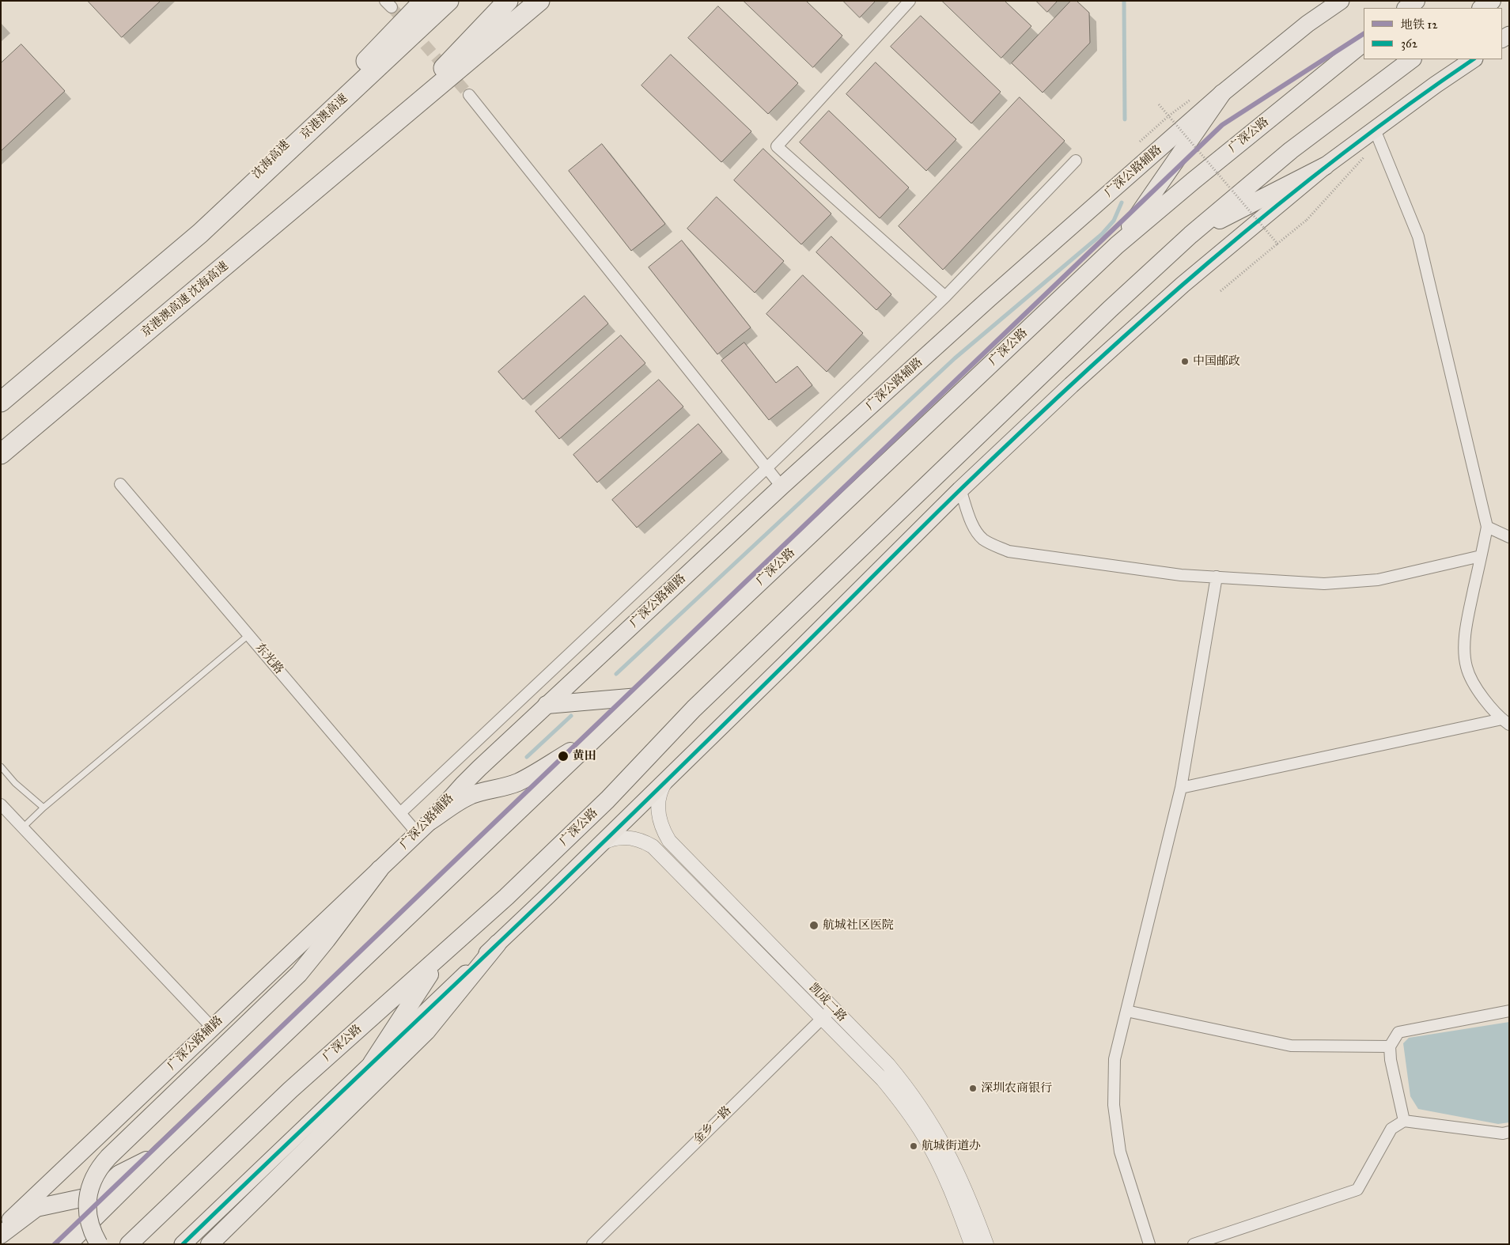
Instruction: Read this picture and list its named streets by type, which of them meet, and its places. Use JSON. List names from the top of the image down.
{
  "streets": {
    "highway": [
      "京港澳高速",
      "广深公路",
      "沈海高速",
      "京港澳高速 沈海高速"
    ],
    "main road": ["广深公路辅路"],
    "street": ["东光路", "凯成二路", "金乡一路"]
  },
  "crossings": [
    ["京港澳高速", "沈海高速"],
    ["广深公路辅路", "东光路"],
    ["凯成二路", "金乡一路"]
  ],
  "places": [
    "中国邮政",
    "黄田",
    "航城社区医院",
    "深圳农商银行",
    "航城街道办"
  ],
  "lines": ["metro line 12", "transit line 362"],
  "legend": ["地铁 12", "362"]
}
